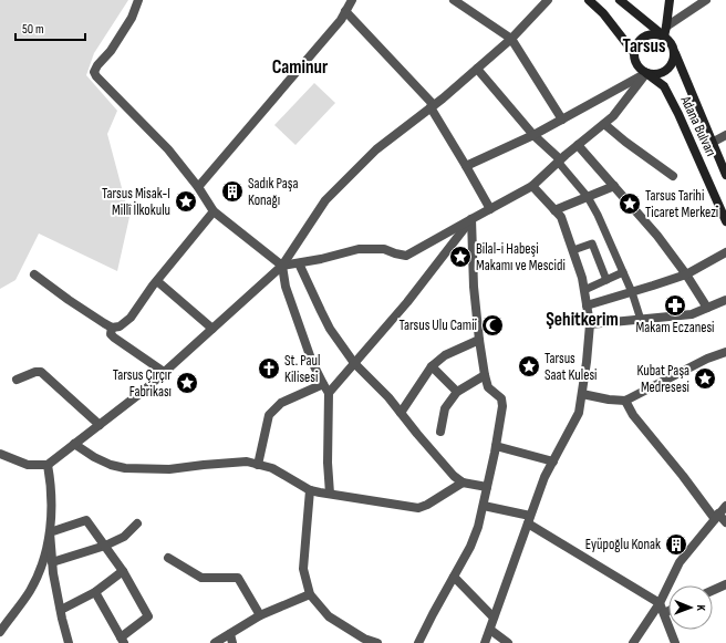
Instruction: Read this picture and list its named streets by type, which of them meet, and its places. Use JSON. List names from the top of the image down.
{
  "streets": {
    "main road": ["Adana Bulvarı"]
  },
  "districts": ["Tarsus", "Caminur", "Şehitkerim"],
  "places": {
    "building": ["Sadık Paşa Konağı", "Eyüpoğlu Konak"],
    "place": [
      "Tarsus Misak-I Millî İlkokulu",
      "Tarsus Tarihi Ticaret Merkezi",
      "Bilal-i Habeşi Makamı ve Mescidi",
      "Tarsus Saat Kulesi",
      "Kubat Paşa Medresesi",
      "Tarsus Çırçır Fabrikası"
    ],
    "pharmacy": ["Makam Eczanesi"],
    "mosque": ["Tarsus Ulu Camii"],
    "church": ["St. Paul Kilisesi"]
  },
  "scale_bar": "50 m",
  "north": "right"
}
